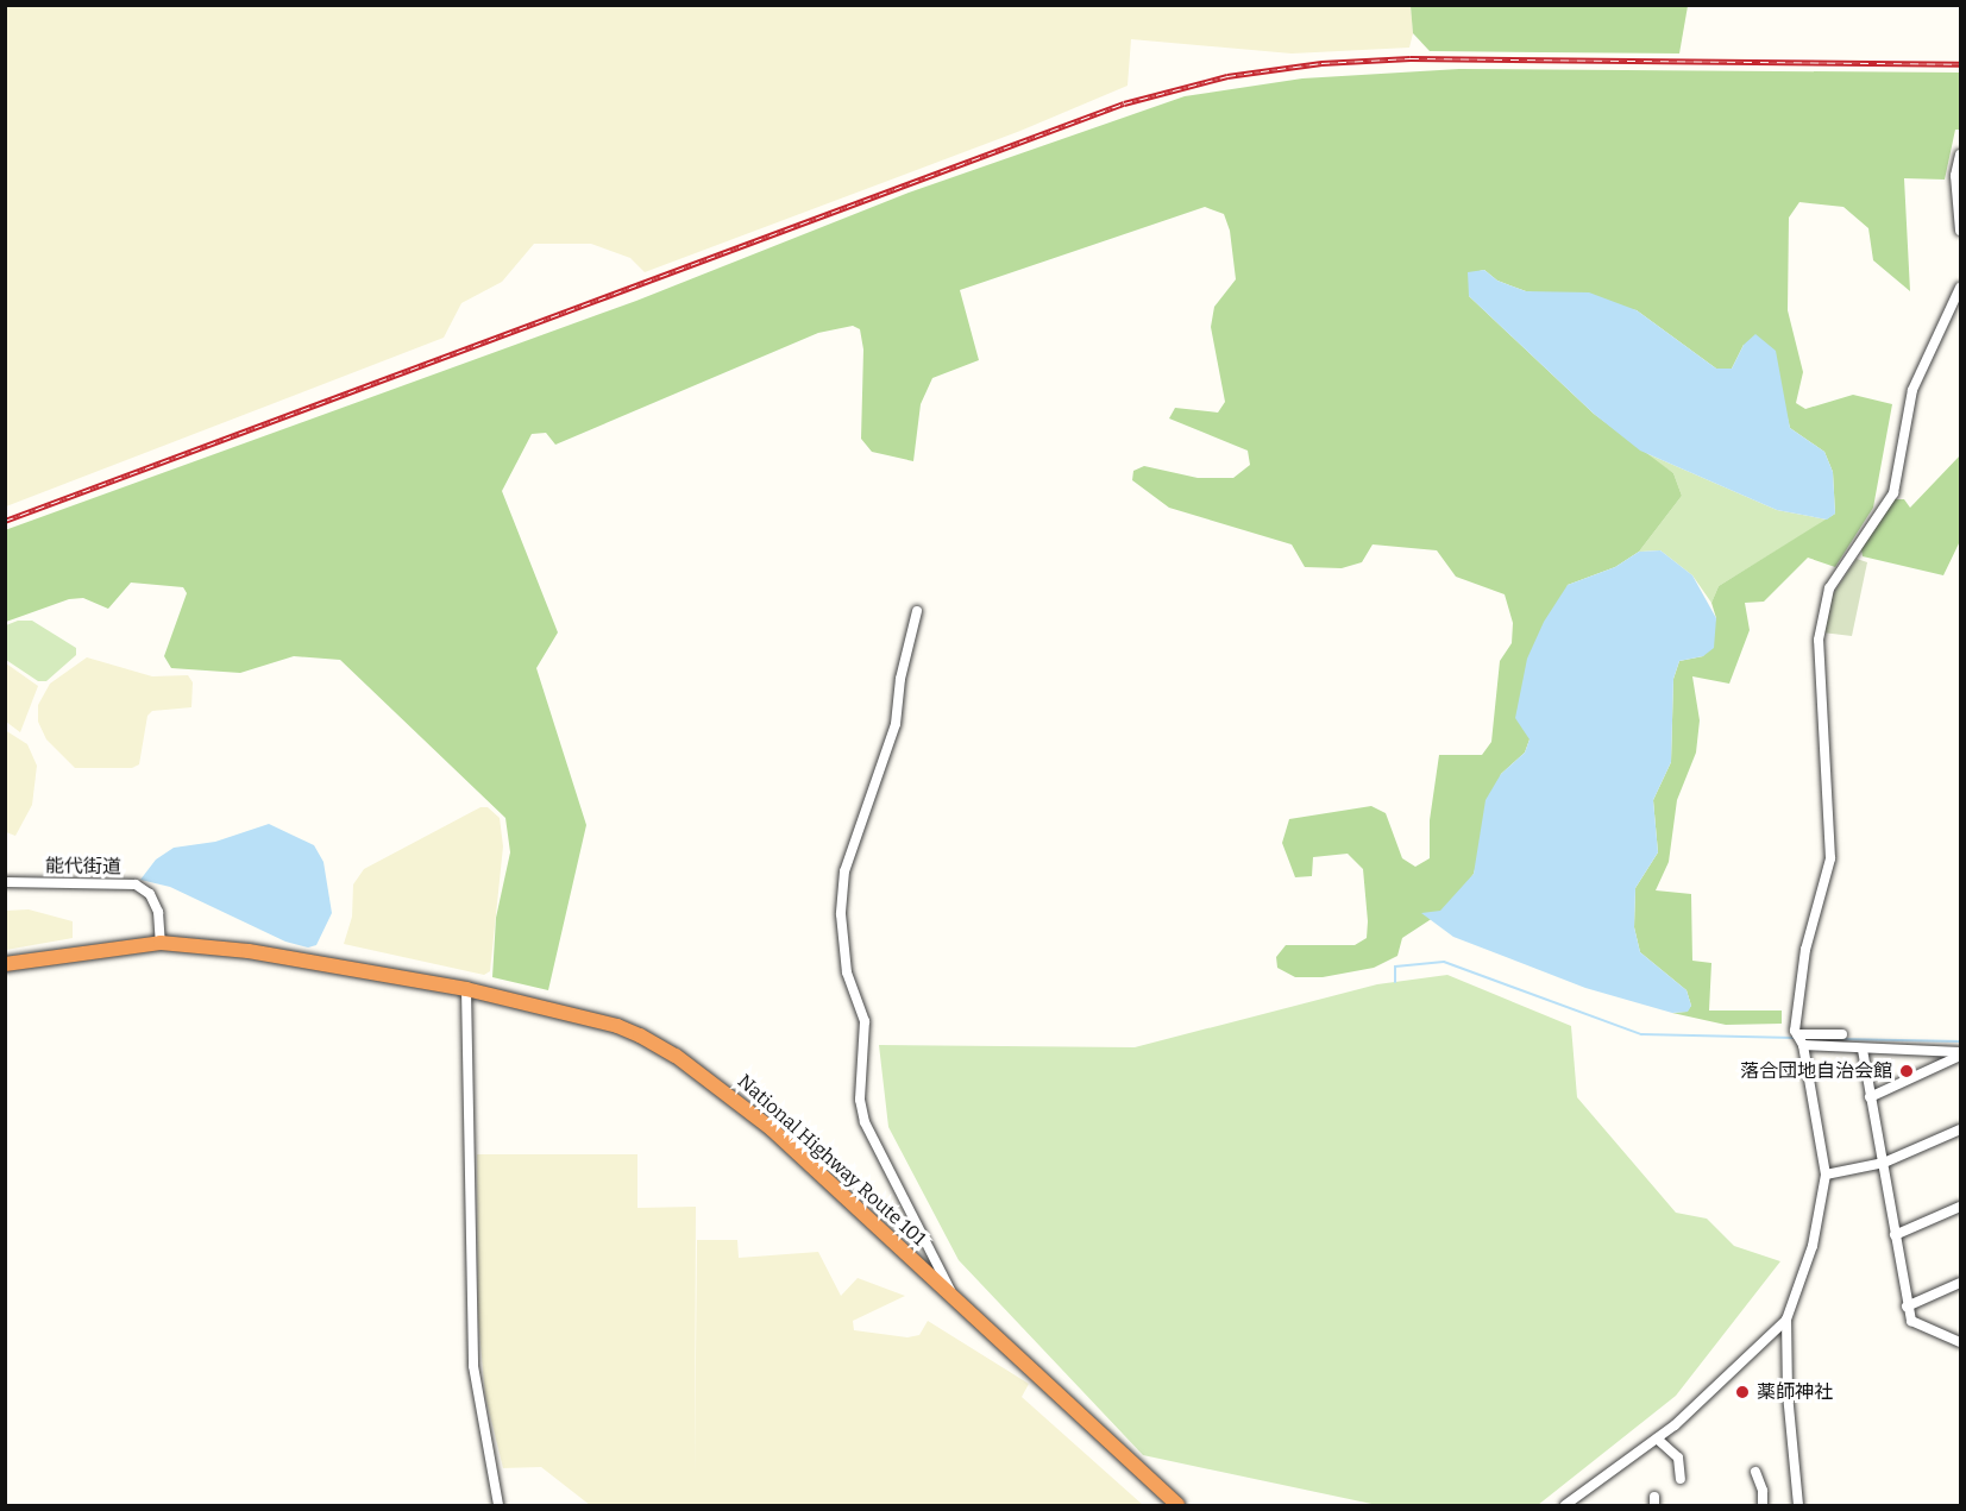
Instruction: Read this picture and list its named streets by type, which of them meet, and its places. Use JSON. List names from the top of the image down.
{
  "streets": {
    "highway": ["National Highway Route 101"],
    "street": ["能代街道"]
  },
  "crossings": [
    ["能代街道", "National Highway Route 101"]
  ],
  "places": ["落合団地自治会館", "薬師神社"]
}
